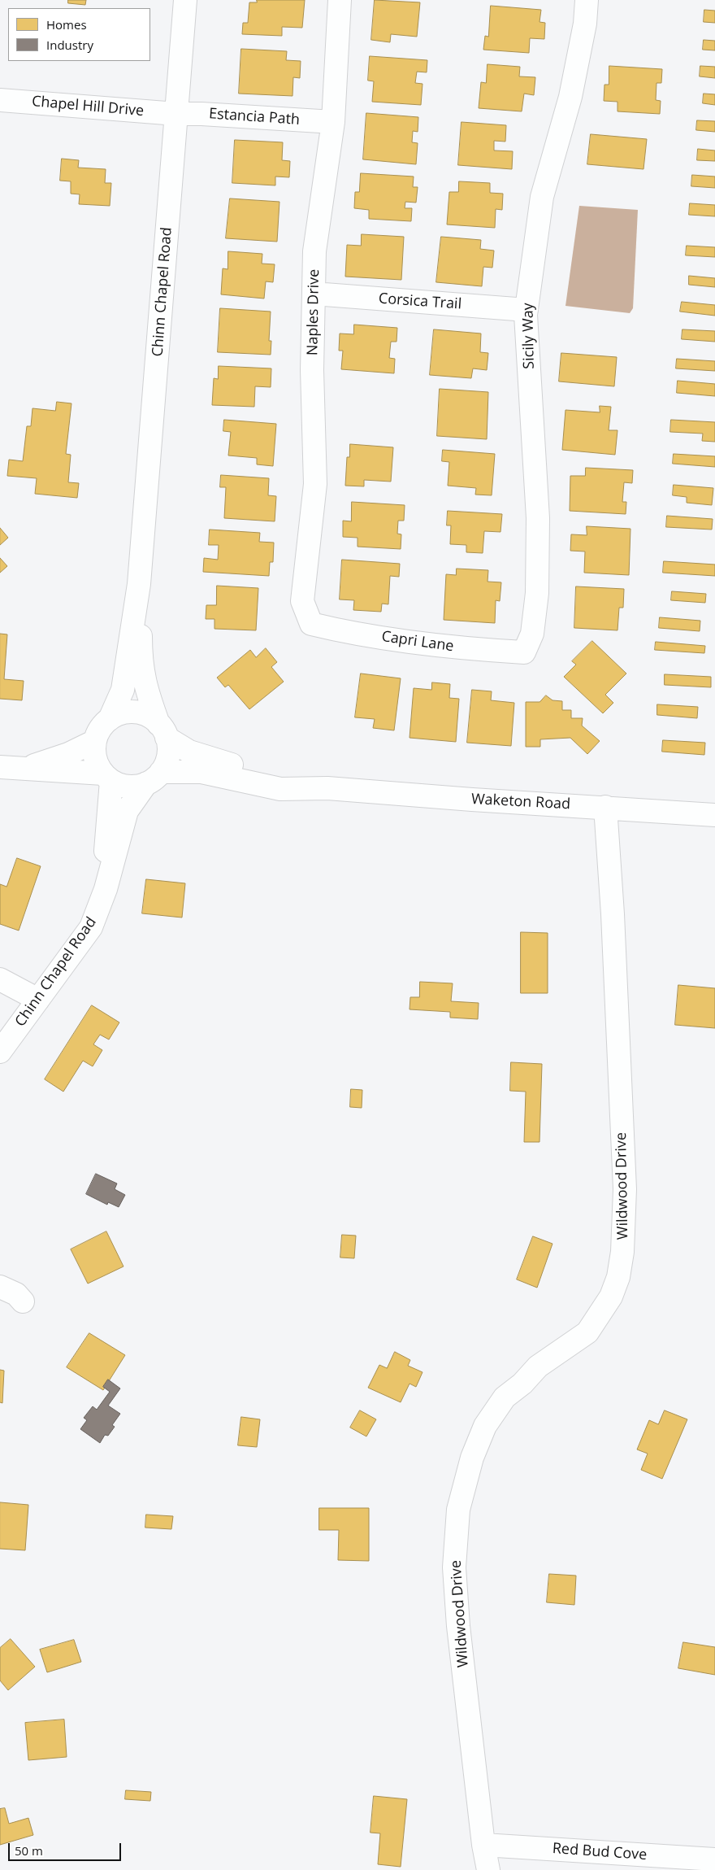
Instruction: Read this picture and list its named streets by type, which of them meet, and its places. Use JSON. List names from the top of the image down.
{
  "streets": {
    "street": [
      "Chapel Hill Drive",
      "Estancia Path",
      "Chinn Chapel Road",
      "Corsica Trail",
      "Naples Drive",
      "Sicily Way",
      "Capri Lane",
      "Waketon Road",
      "Wildwood Drive",
      "Red Bud Cove"
    ]
  },
  "crossings": [
    ["Chapel Hill Drive", "Estancia Path"],
    ["Chapel Hill Drive", "Chinn Chapel Road"],
    ["Estancia Path", "Chinn Chapel Road"],
    ["Estancia Path", "Naples Drive"],
    ["Chinn Chapel Road", "Waketon Road"],
    ["Corsica Trail", "Naples Drive"],
    ["Corsica Trail", "Sicily Way"],
    ["Naples Drive", "Capri Lane"],
    ["Sicily Way", "Capri Lane"],
    ["Waketon Road", "Wildwood Drive"],
    ["Wildwood Drive", "Red Bud Cove"]
  ],
  "legend": ["Homes", "Industry"],
  "scale_bar": "50 m"
}
